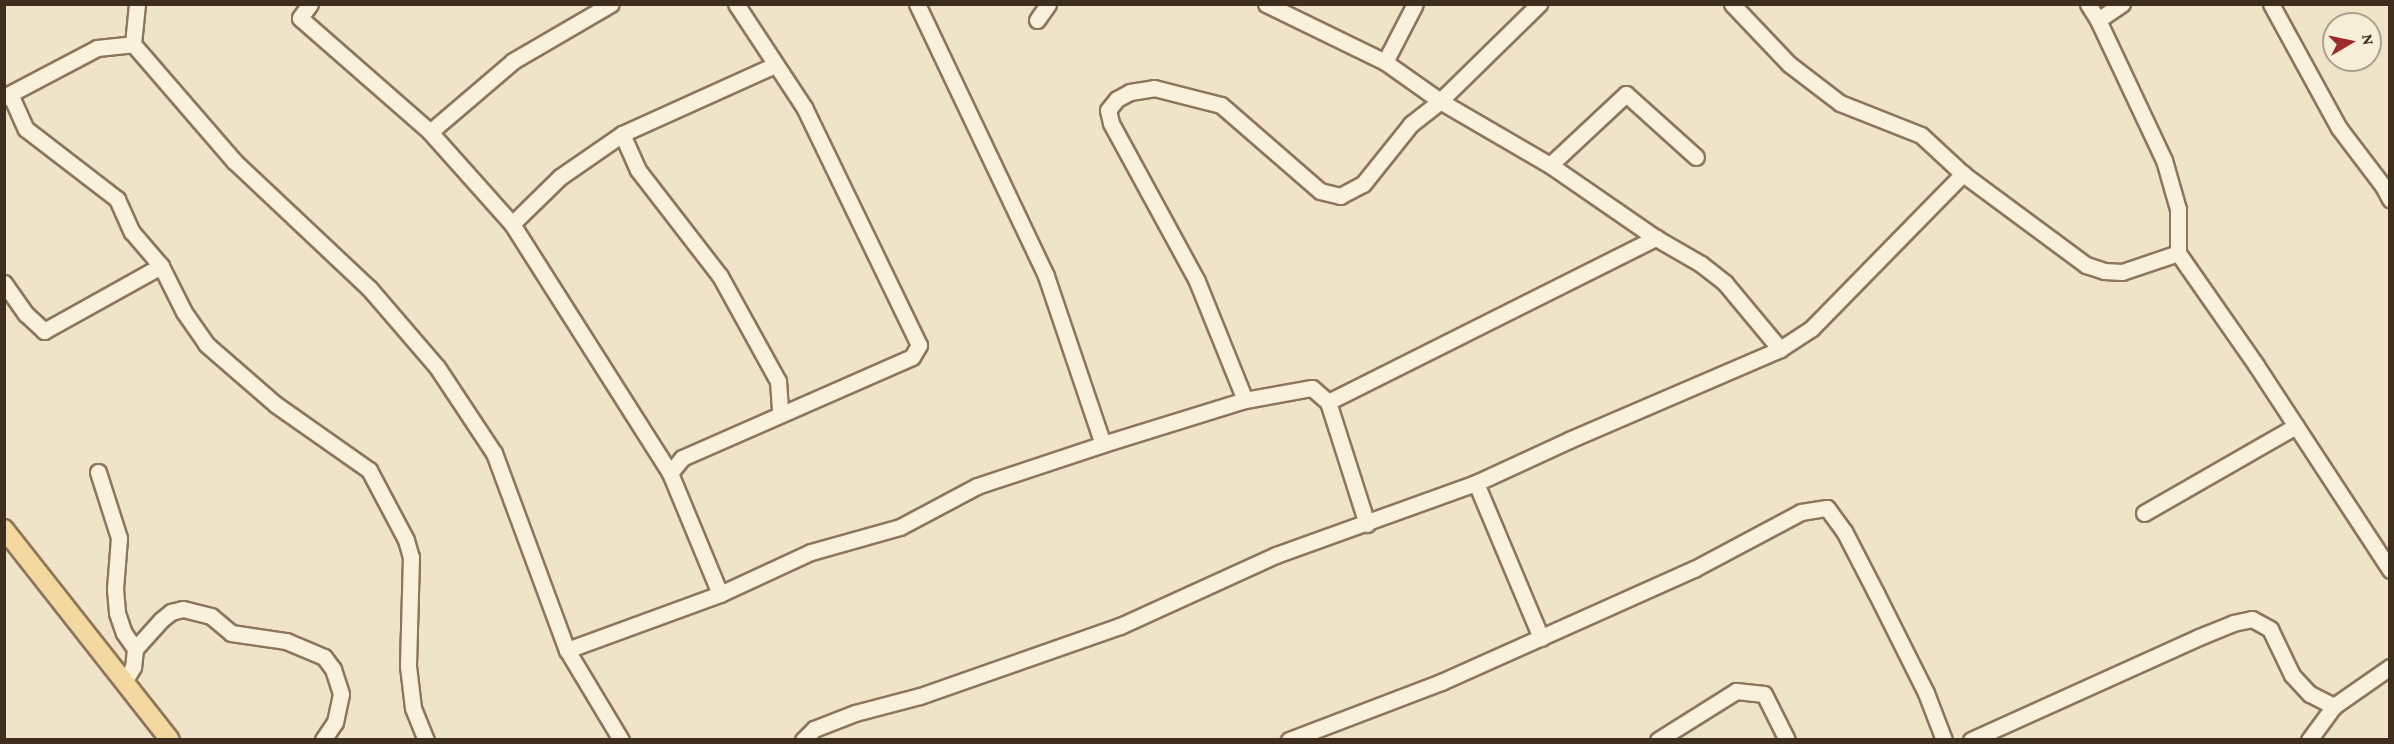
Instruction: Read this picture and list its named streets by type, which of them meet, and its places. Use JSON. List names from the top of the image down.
{
  "north": "right"
}
